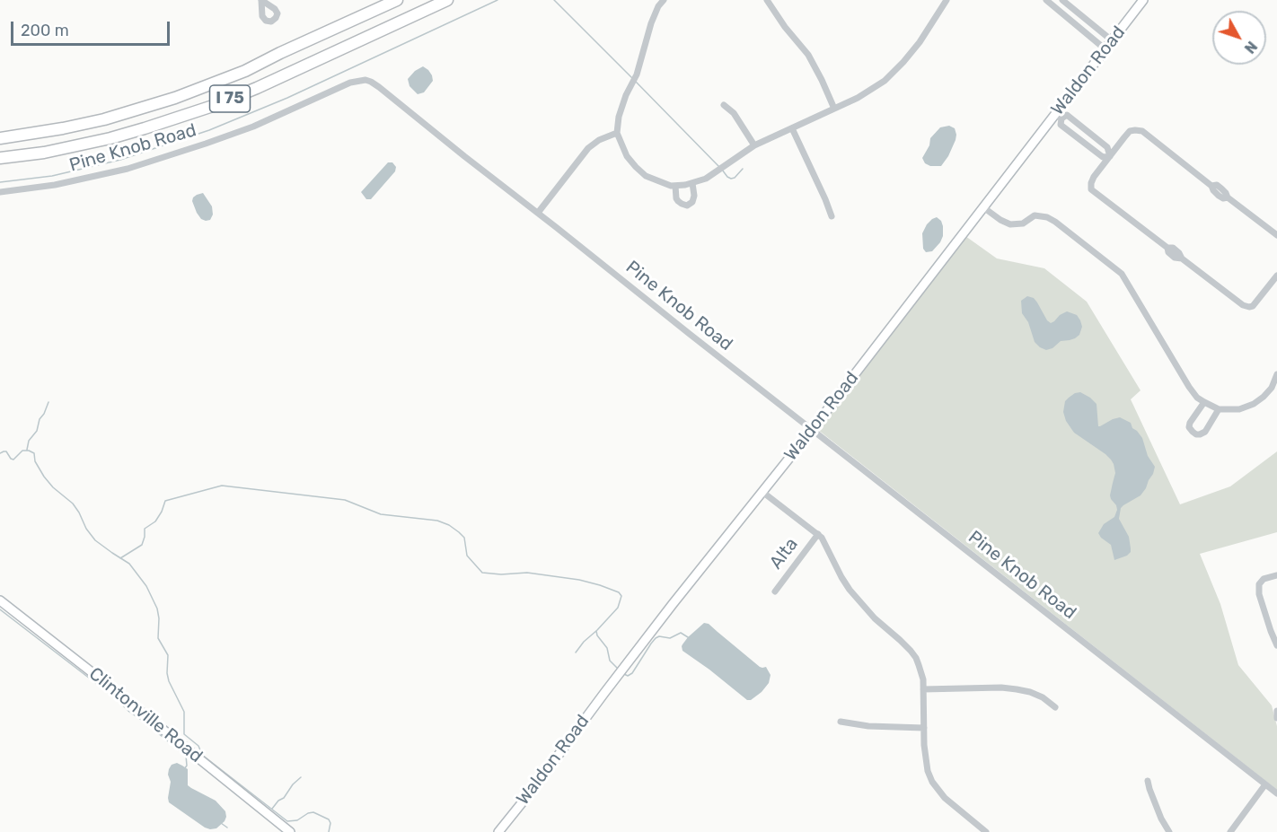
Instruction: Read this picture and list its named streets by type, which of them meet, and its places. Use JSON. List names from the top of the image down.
{
  "streets": {
    "highway": ["I 75"],
    "street": [
      "Waldon Road",
      "Pine Knob Road",
      "Alta",
      "Clintonville Road"
    ]
  },
  "crossings": [
    ["Waldon Road", "Pine Knob Road"]
  ],
  "scale_bar": "200 m",
  "north": "bottom right"
}
